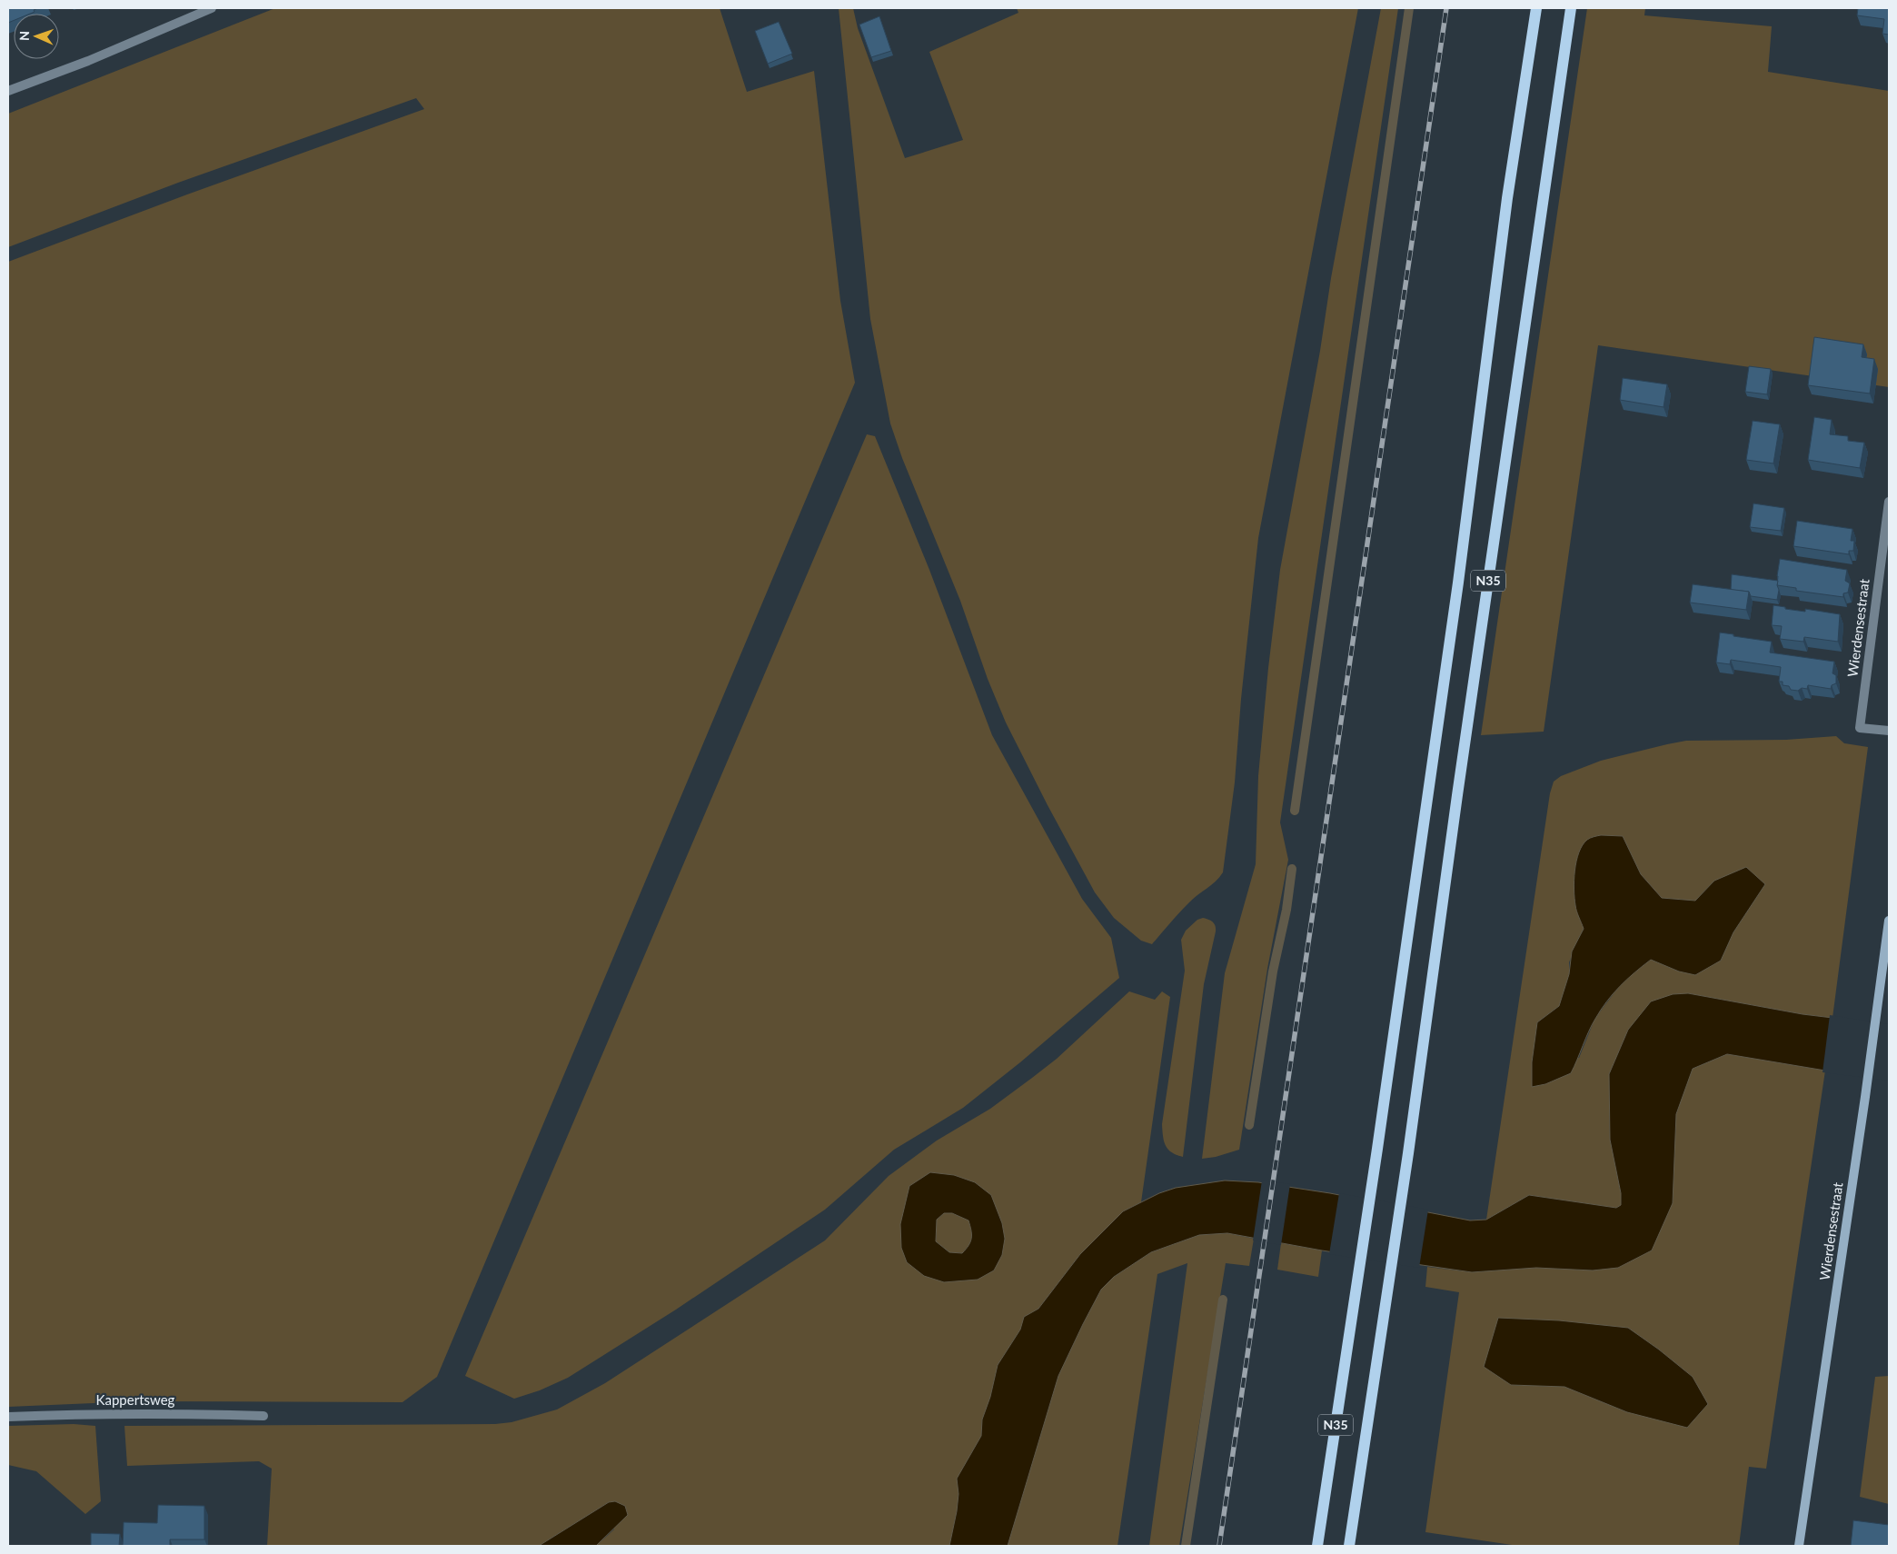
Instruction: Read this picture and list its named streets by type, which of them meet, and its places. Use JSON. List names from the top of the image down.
{
  "streets": {
    "main road": ["N35"],
    "street": ["Wierdensestraat", "Kappertsweg"]
  },
  "north": "left"
}
